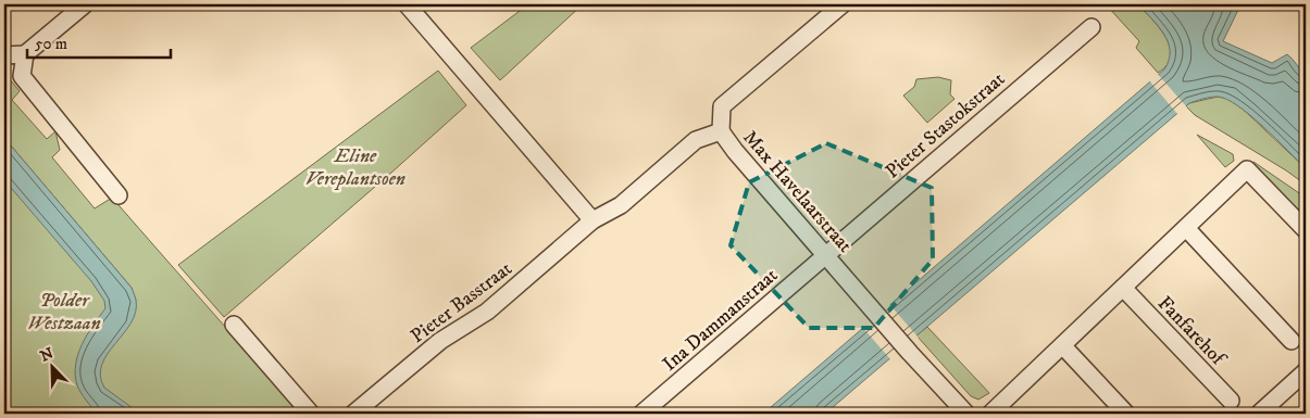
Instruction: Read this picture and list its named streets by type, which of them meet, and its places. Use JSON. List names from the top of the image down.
{
  "streets": {
    "street": [
      "Pieter Stastokstraat",
      "Max Havelaarstraat",
      "Pieter Basstraat",
      "Ina Dammanstraat",
      "Fanfarehof"
    ]
  },
  "crossings": [
    ["Pieter Stastokstraat", "Max Havelaarstraat"],
    ["Pieter Stastokstraat", "Ina Dammanstraat"],
    ["Max Havelaarstraat", "Pieter Basstraat"],
    ["Max Havelaarstraat", "Ina Dammanstraat"]
  ],
  "parks": ["Eline Vereplantsoen", "Polder Westzaan"],
  "scale_bar": "50 m",
  "north": "top left"
}
